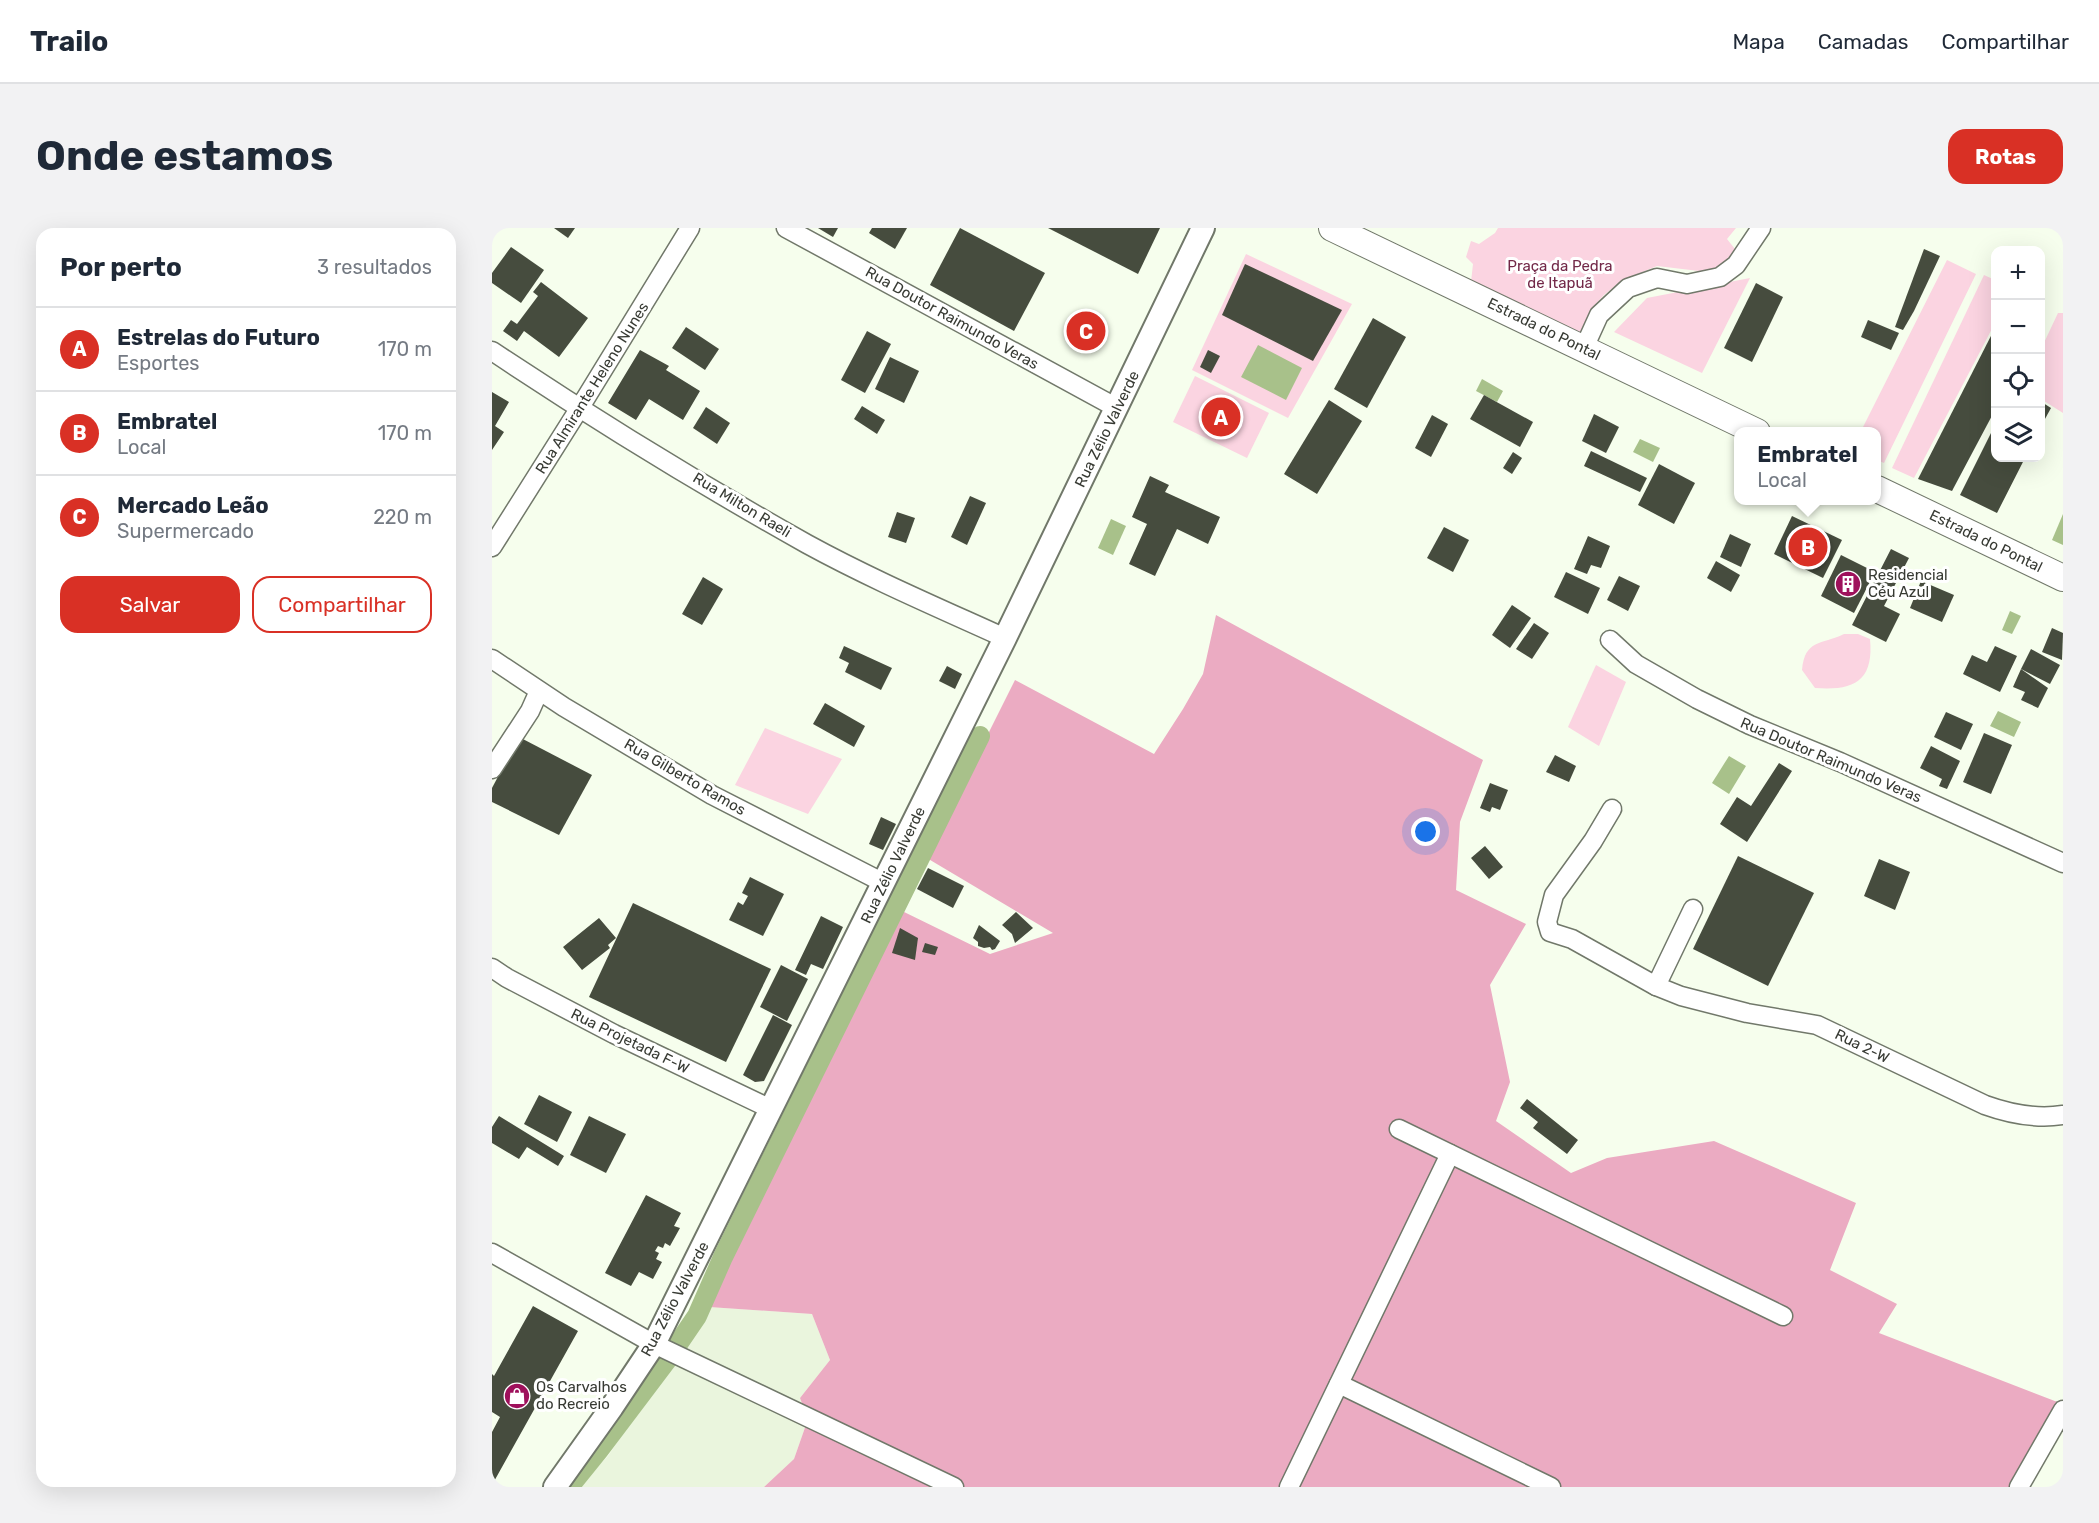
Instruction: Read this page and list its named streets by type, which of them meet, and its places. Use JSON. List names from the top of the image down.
{
  "streets": {
    "main road": ["Estrada do Pontal"],
    "street": [
      "Rua Doutor Raimundo Veras",
      "Rua Almirante Heleno Nunes",
      "Rua Zélio Valverde",
      "Rua Milton Raeli",
      "Rua Gilberto Ramos",
      "Rua Projetada F-W",
      "Rua 2-W"
    ]
  },
  "crossings": [
    ["Rua Doutor Raimundo Veras", "Rua Zélio Valverde"],
    ["Rua Almirante Heleno Nunes", "Rua Milton Raeli"],
    ["Rua Zélio Valverde", "Rua Milton Raeli"],
    ["Rua Zélio Valverde", "Rua Gilberto Ramos"],
    ["Rua Zélio Valverde", "Rua Projetada F-W"]
  ],
  "parks": ["Praça da Pedra de Itapuã"],
  "places": {
    "building": ["Residencial Céu Azul"],
    "shop": ["Os Carvalhos do Recreio"]
  },
  "page": {
    "header": "Trailo",
    "nav": ["Mapa", "Camadas", "Compartilhar"],
    "buttons": [
      "Rotas",
      ["Salvar", "Compartilhar"]
    ],
    "title": "Onde estamos",
    "heading": ["Por perto", "3 resultados"],
    "map_buttons": ["+", "−"],
    "list": [
      {
        "mark": "A",
        "name": "Estrelas do Futuro",
        "note": "Esportes",
        "value": "170 m"
      },
      {
        "mark": "B",
        "name": "Embratel",
        "note": "Local",
        "value": "170 m"
      },
      {
        "mark": "C",
        "name": "Mercado Leão",
        "note": "Supermercado",
        "value": "220 m"
      }
    ],
    "pins": ["C", "A", "B"],
    "popup": ["Embratel", "Local"]
  }
}
